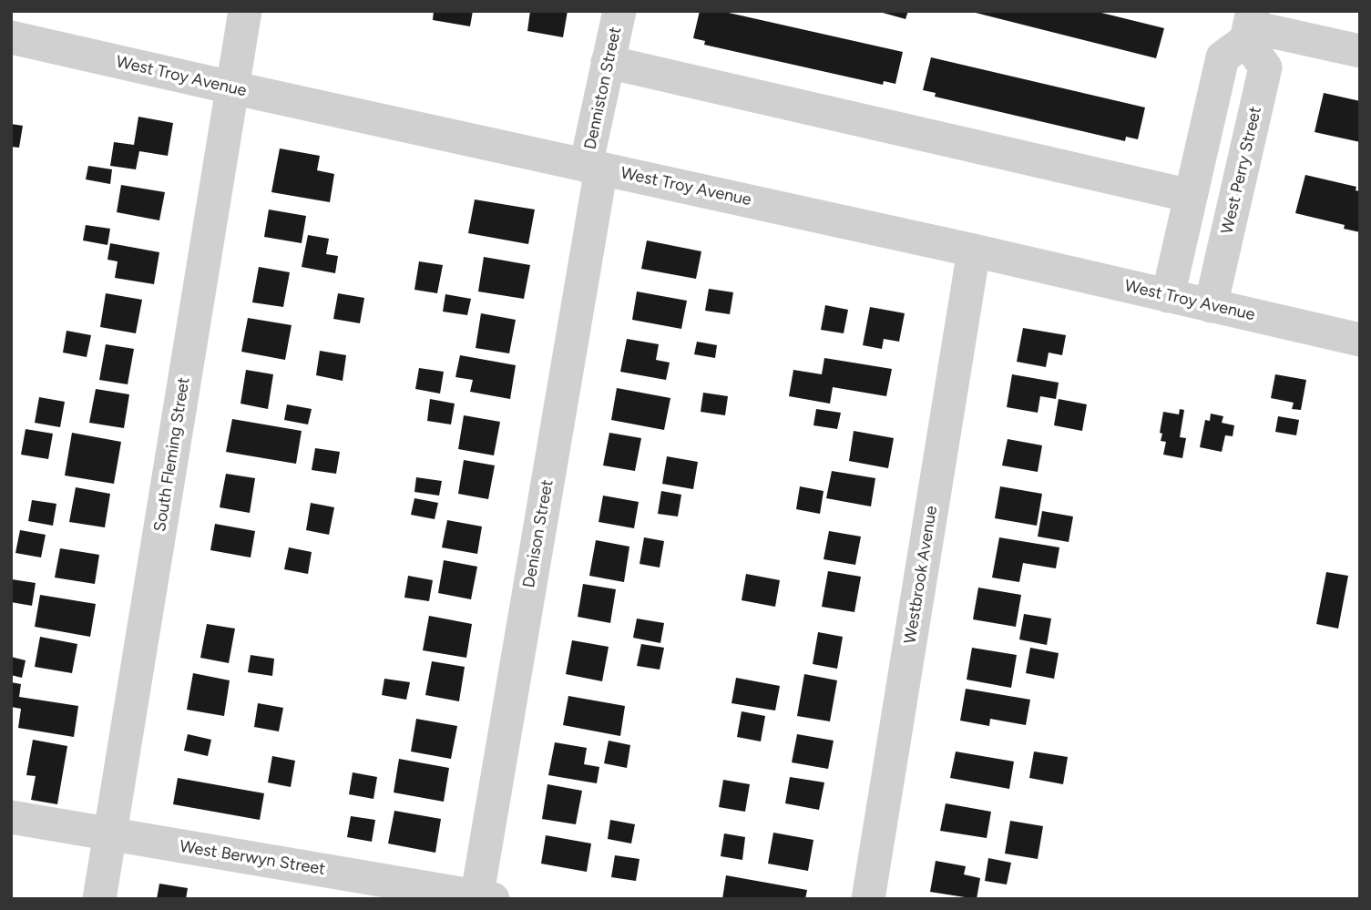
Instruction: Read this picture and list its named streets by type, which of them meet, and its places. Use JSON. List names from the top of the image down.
{
  "streets": {
    "street": [
      "West Troy Avenue",
      "Denniston Street",
      "West Perry Street",
      "South Fleming Street",
      "Denison Street",
      "Westbrook Avenue",
      "West Berwyn Street"
    ]
  },
  "crossings": [
    ["West Troy Avenue", "Denniston Street"],
    ["West Troy Avenue", "West Perry Street"],
    ["West Troy Avenue", "South Fleming Street"],
    ["West Troy Avenue", "Denison Street"],
    ["West Troy Avenue", "Westbrook Avenue"],
    ["Denniston Street", "Denison Street"],
    ["South Fleming Street", "West Berwyn Street"],
    ["Denison Street", "West Berwyn Street"]
  ]
}
